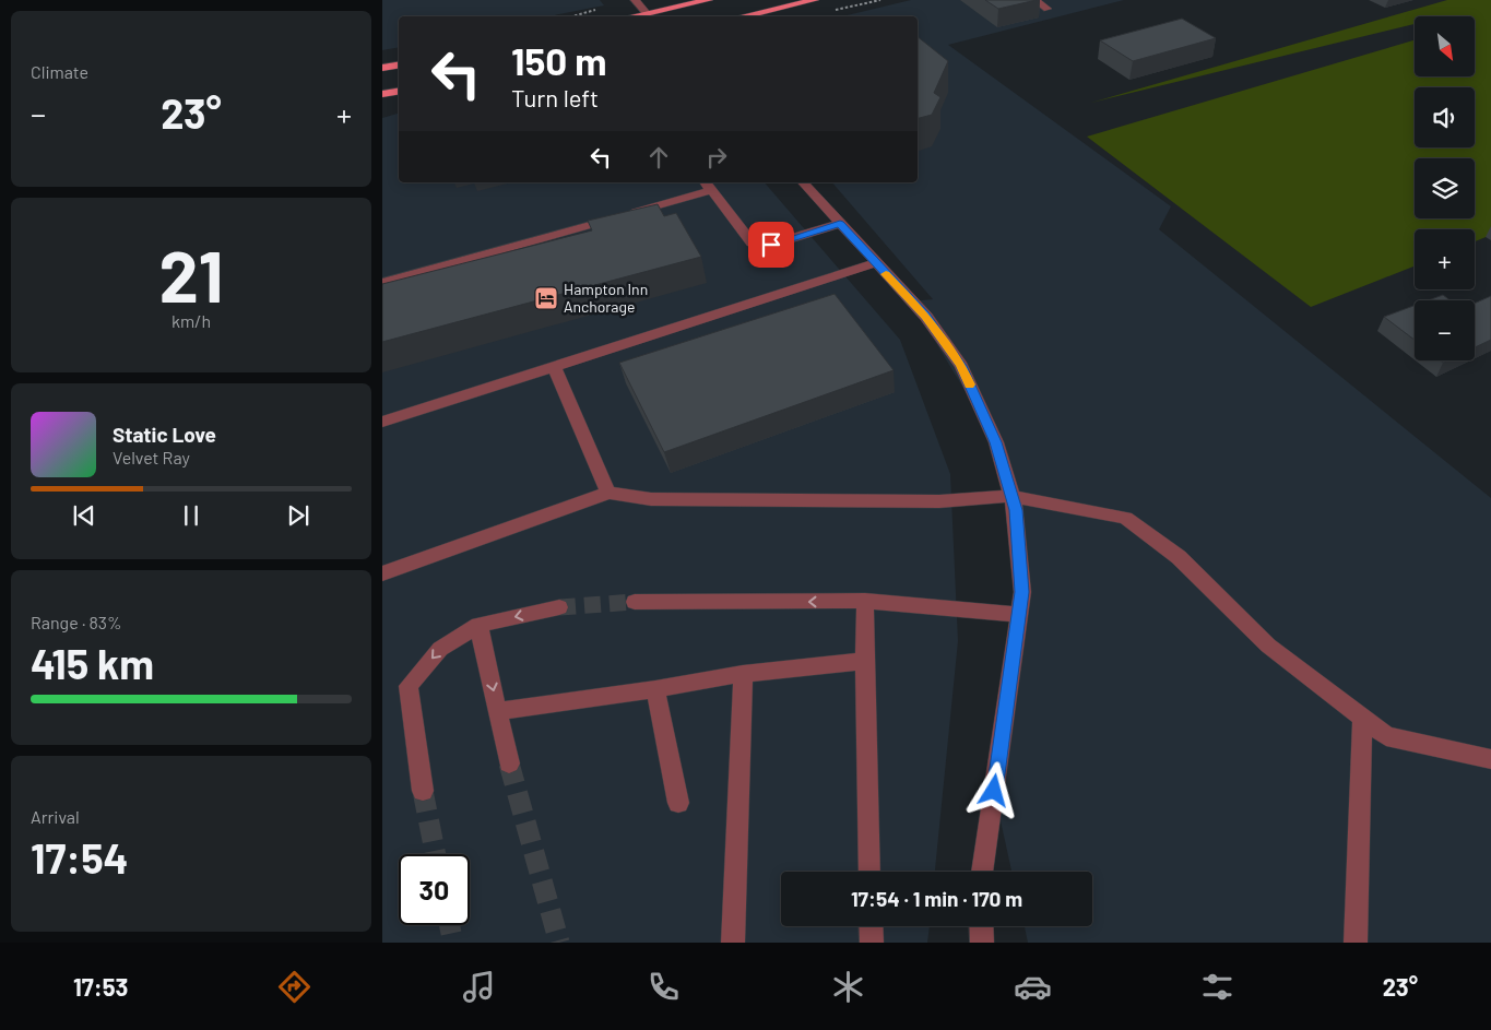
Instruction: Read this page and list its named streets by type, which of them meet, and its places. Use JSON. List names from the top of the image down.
{
  "places": {
    "hotel": ["Hampton Inn Anchorage"]
  },
  "north": "bottom right",
  "page": {
    "tile": [
      "Climate",
      ["21", "km/h"],
      ["Range · 83%", "415 km"],
      ["Arrival", "17:54"]
    ],
    "map_buttons": ["+", "−"],
    "turn": ["150 m", "Turn left"],
    "heat": ["−", "23°", "+"],
    "song": ["Static Love", "Velvet Ray"],
    "limit": "30",
    "trip": "17:54 · 1 min · 170 m",
    "tabs": ["17:53", "23°"]
  }
}
